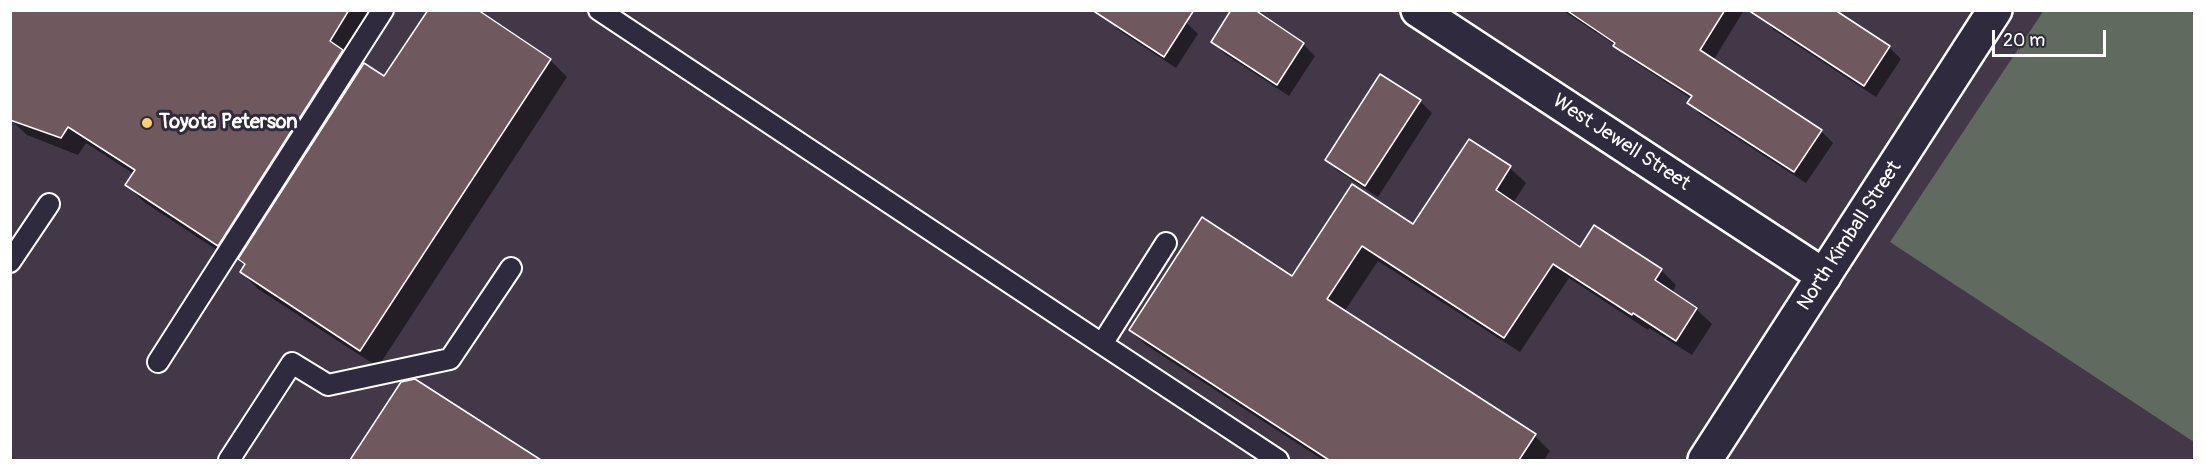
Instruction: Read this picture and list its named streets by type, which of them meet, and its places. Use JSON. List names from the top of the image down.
{
  "streets": {
    "street": ["West Jewell Street", "North Kimball Street"]
  },
  "crossings": [
    ["West Jewell Street", "North Kimball Street"]
  ],
  "places": ["Toyota Peterson"],
  "scale_bar": "20 m"
}
